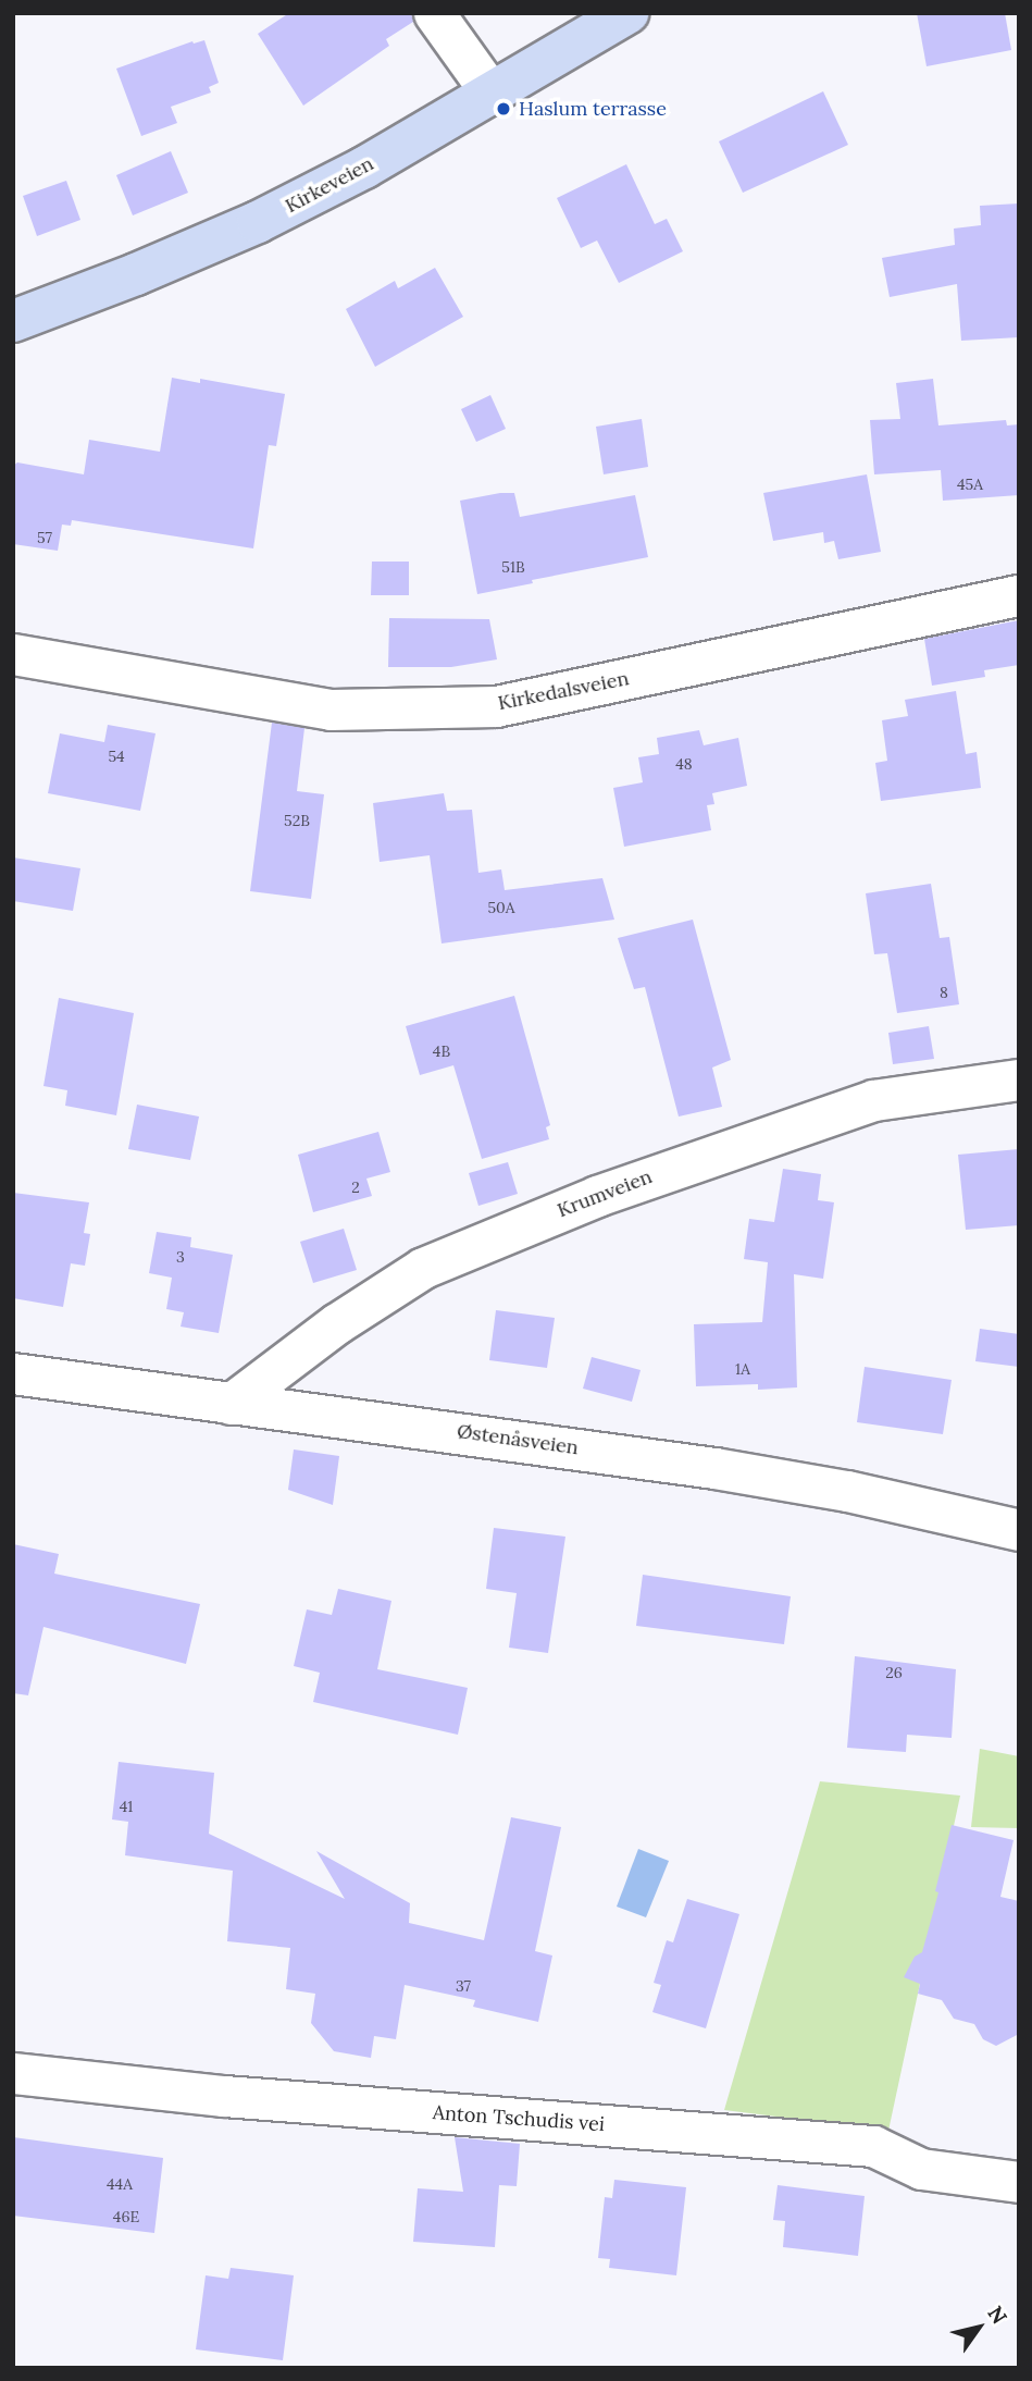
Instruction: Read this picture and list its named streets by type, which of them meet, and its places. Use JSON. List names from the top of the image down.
{
  "streets": {
    "main road": ["Kirkeveien"],
    "street": [
      "Kirkedalsveien",
      "Krumveien",
      "Østenåsveien",
      "Anton Tschudis vei"
    ]
  },
  "crossings": [
    ["Krumveien", "Østenåsveien"]
  ],
  "places": ["Haslum terrasse"],
  "house_numbers": [
    "45A",
    "57",
    "51B",
    "54",
    "48",
    "52B",
    "50A",
    "8",
    "4B",
    "2",
    "3",
    "1A",
    "26",
    "41",
    "37",
    "44A",
    "46E"
  ],
  "north": "top right"
}
